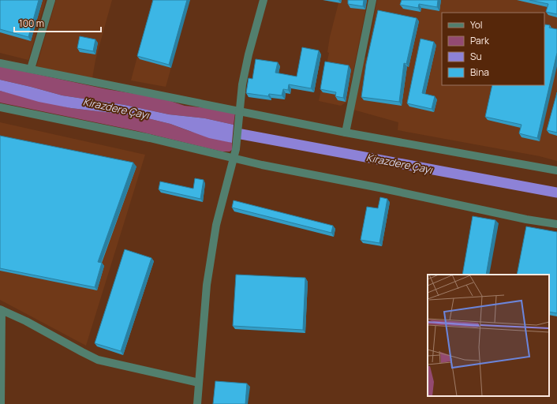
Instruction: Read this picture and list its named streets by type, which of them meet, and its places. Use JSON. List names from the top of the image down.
{
  "water": ["Kirazdere Çayı"],
  "legend": [
    "Yol",
    "Park",
    "Su",
    "Bina"
  ],
  "scale_bar": "100 m"
}
